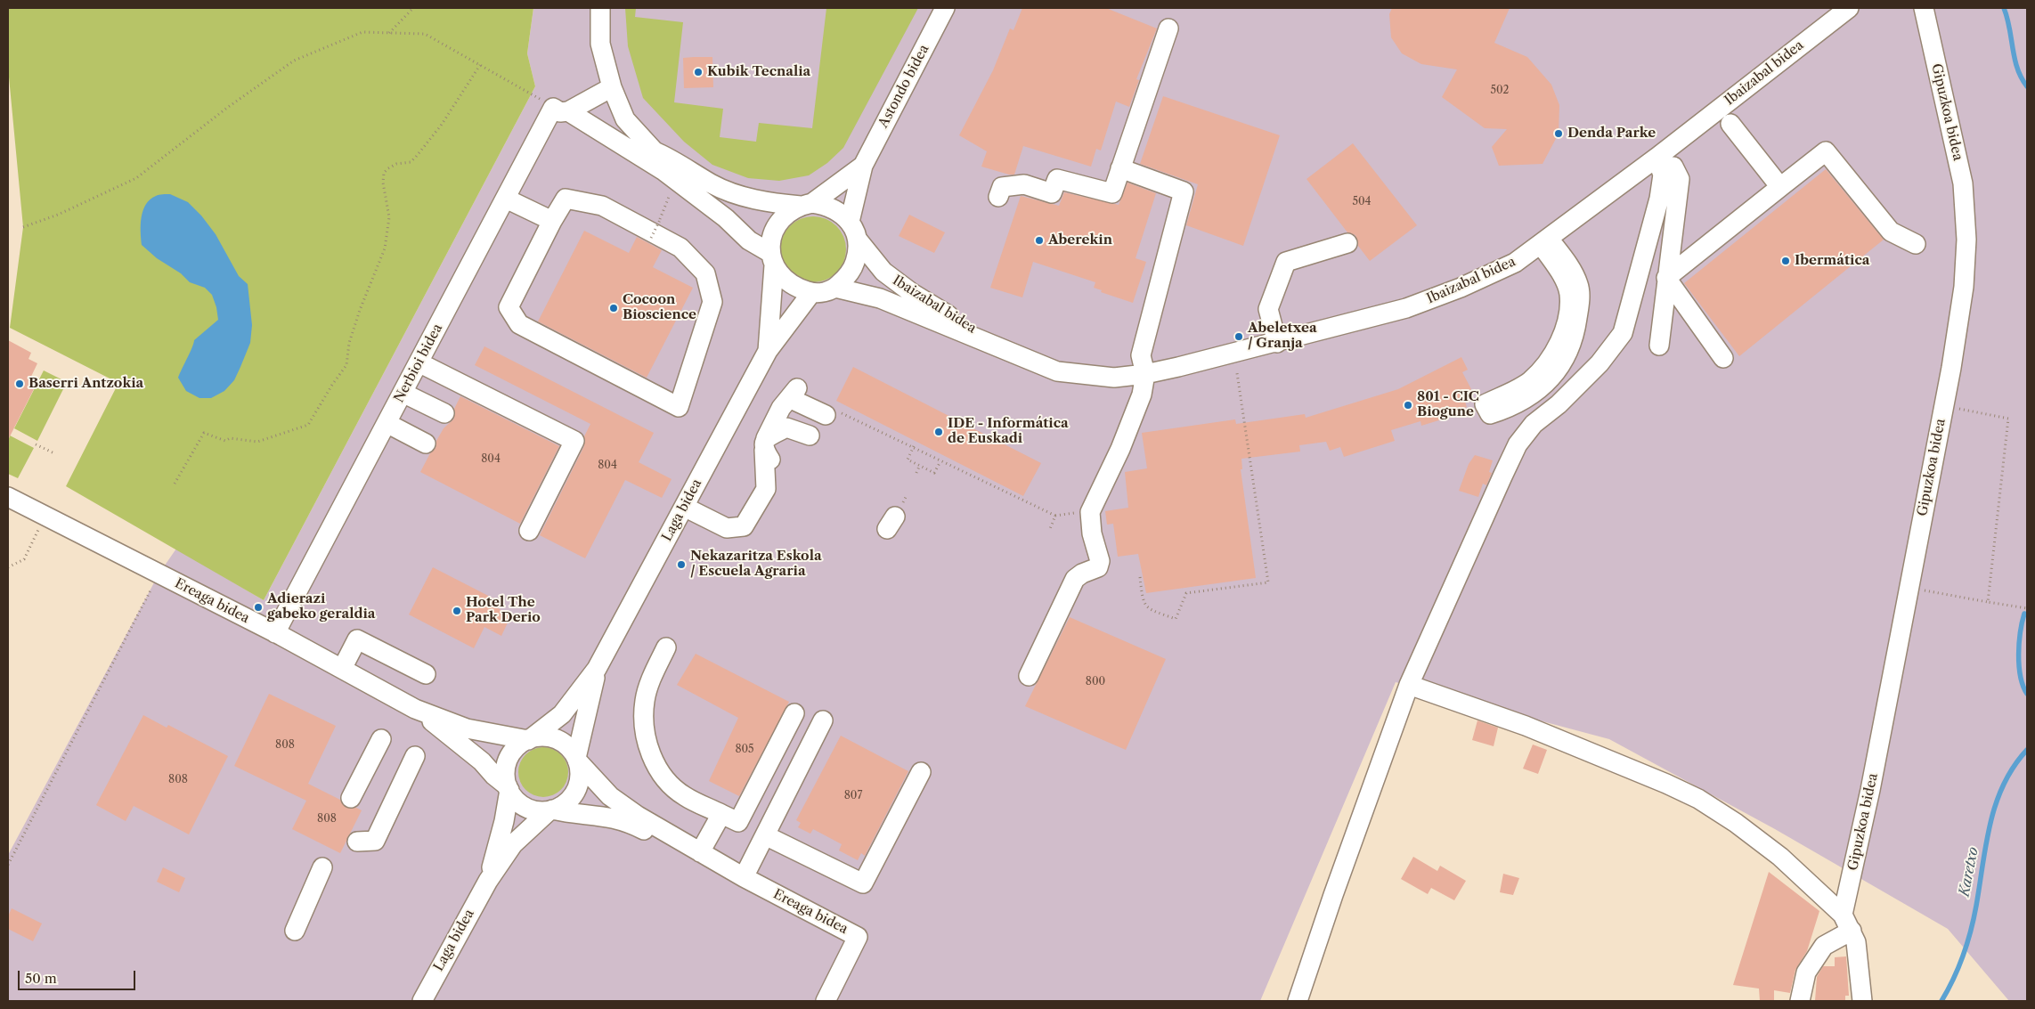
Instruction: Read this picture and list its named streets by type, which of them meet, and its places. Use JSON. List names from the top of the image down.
{
  "streets": {
    "street": [
      "Ibaizabal bidea",
      "Astondo bidea",
      "Gipuzkoa bidea",
      "Nerbioi bidea",
      "Laga bidea",
      "Ereaga bidea"
    ]
  },
  "crossings": [
    ["Ibaizabal bidea", "Astondo bidea"],
    ["Ibaizabal bidea", "Laga bidea"],
    ["Astondo bidea", "Laga bidea"],
    ["Nerbioi bidea", "Ereaga bidea"],
    ["Laga bidea", "Ereaga bidea"]
  ],
  "water": ["Karetxo"],
  "places": [
    "Kubik Tecnalia",
    "Denda Parke",
    "Aberekin",
    "Ibermática",
    "Cocoon Bioscience",
    "Abeletxea / Granja",
    "Baserri Antzokia",
    "801 - CIC Biogune",
    "IDE - Informática de Euskadi",
    "Nekazaritza Eskola / Escuela Agraria",
    "Adierazi gabeko geraldia",
    "Hotel The Park Derio"
  ],
  "house_numbers": [
    "502",
    "504",
    "804",
    "804",
    "800",
    "808",
    "805",
    "808",
    "807",
    "808"
  ],
  "scale_bar": "50 m"
}
